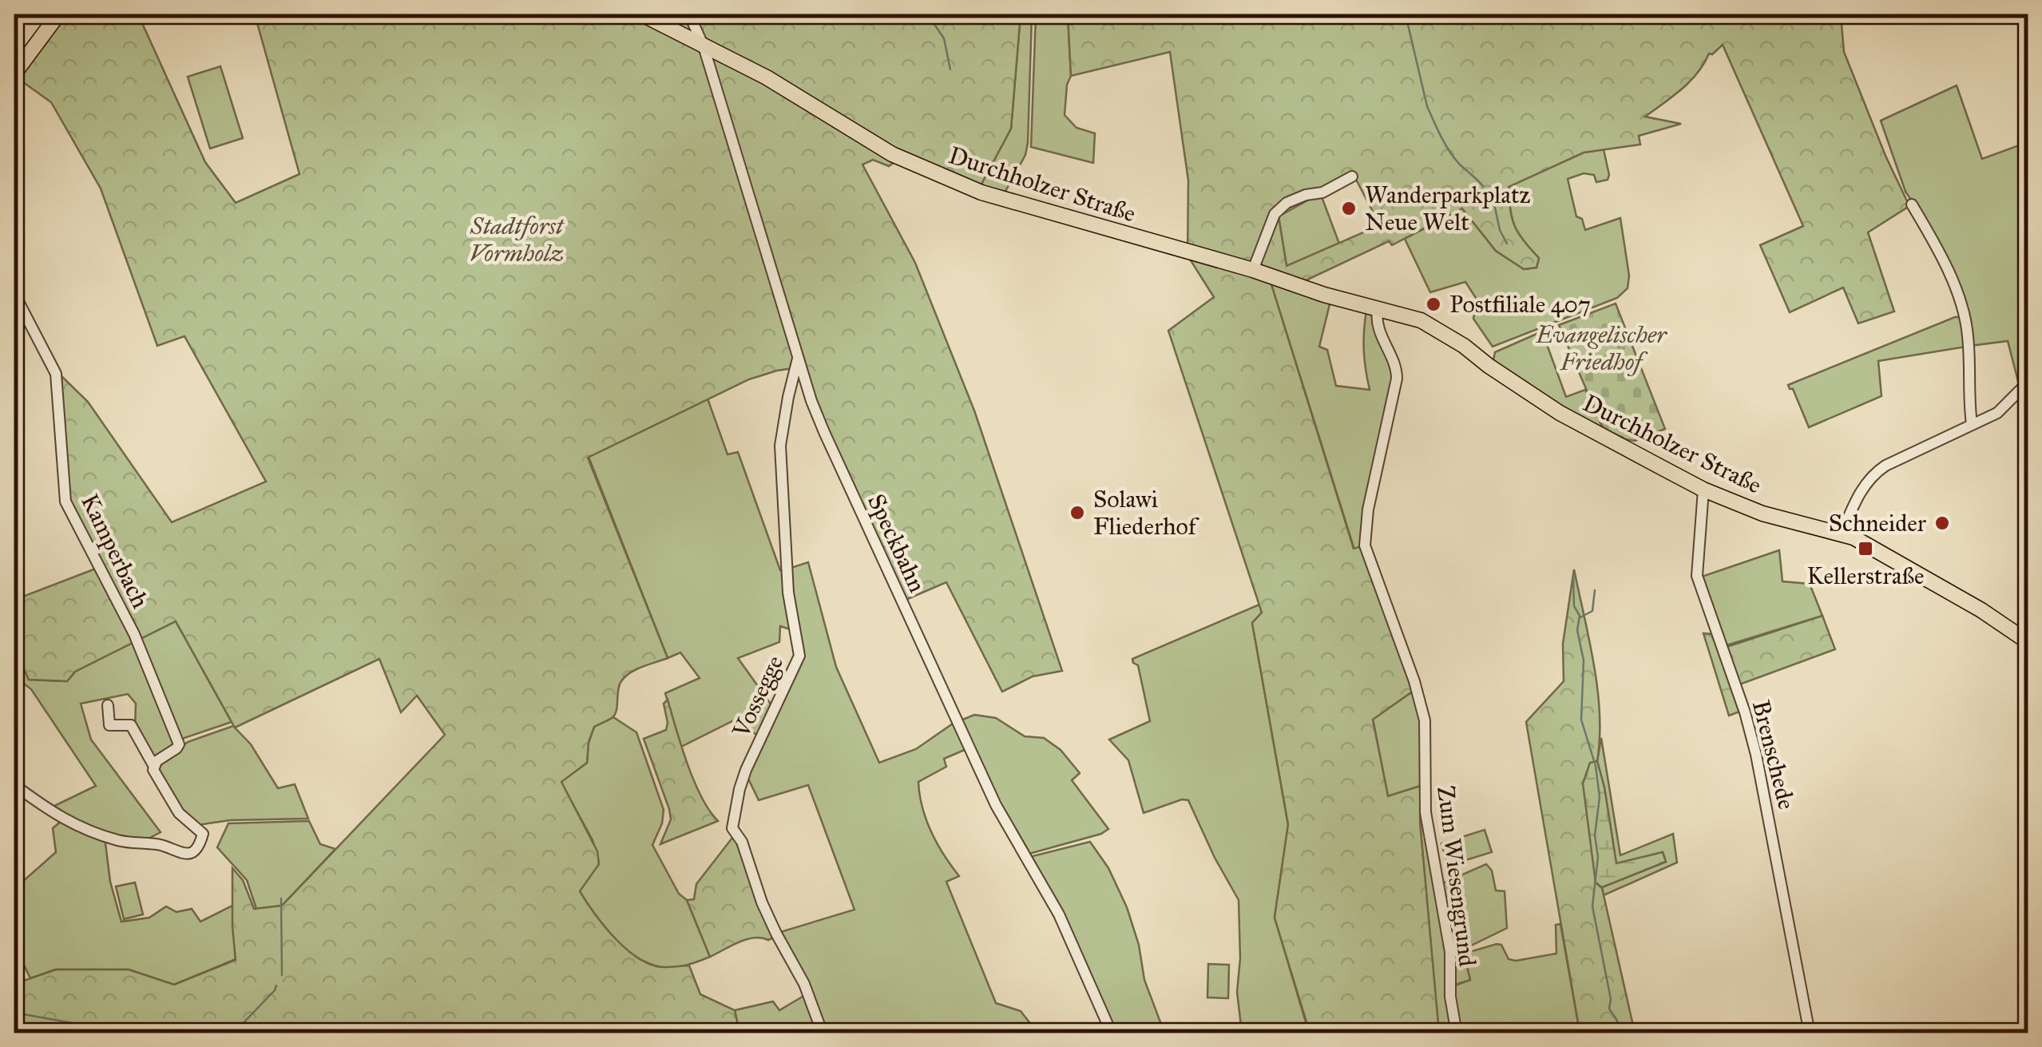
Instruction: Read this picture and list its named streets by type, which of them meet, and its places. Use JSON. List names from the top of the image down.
{
  "streets": {
    "main road": ["Durchholzer Straße"],
    "street": [
      "Speckbahn",
      "Kamperbach",
      "Vossegge",
      "Brenschede",
      "Zum Wiesengrund"
    ]
  },
  "crossings": [
    ["Durchholzer Straße", "Speckbahn"],
    ["Durchholzer Straße", "Brenschede"],
    ["Durchholzer Straße", "Zum Wiesengrund"],
    ["Speckbahn", "Vossegge"]
  ],
  "parks": ["Stadtforst Vormholz", "Evangelischer Friedhof"],
  "places": {
    "other": [
      "Wanderparkplatz Neue Welt",
      "Postfiliale 407",
      "Solawi Fliederhof",
      "Schneider"
    ],
    "transit": ["Kellerstraße"]
  }
}
